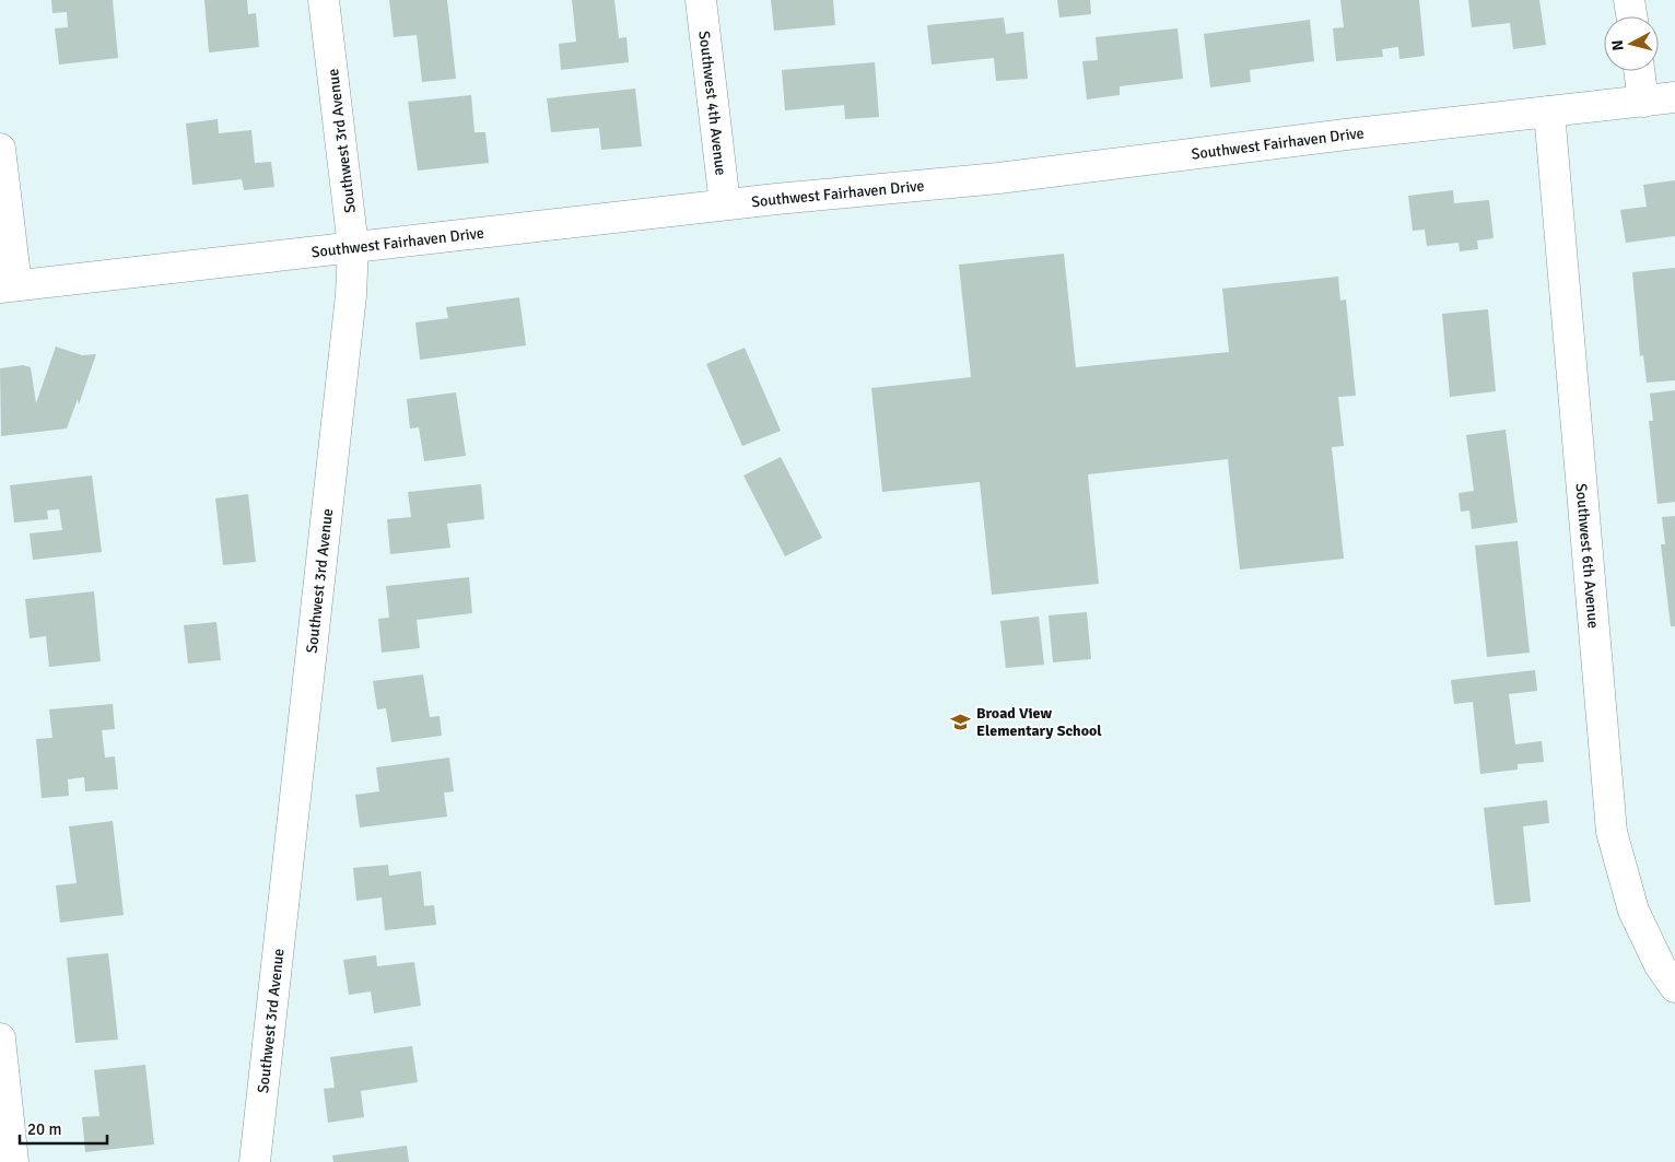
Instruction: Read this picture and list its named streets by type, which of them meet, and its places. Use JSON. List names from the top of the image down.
{
  "streets": {
    "street": [
      "Southwest 4th Avenue",
      "Southwest 3rd Avenue",
      "Southwest Fairhaven Drive",
      "Southwest 6th Avenue"
    ]
  },
  "crossings": [
    ["Southwest 4th Avenue", "Southwest Fairhaven Drive"],
    ["Southwest 3rd Avenue", "Southwest Fairhaven Drive"],
    ["Southwest Fairhaven Drive", "Southwest 6th Avenue"]
  ],
  "places": {
    "school or university": ["Broad View Elementary School"]
  },
  "scale_bar": "20 m",
  "north": "left"
}
